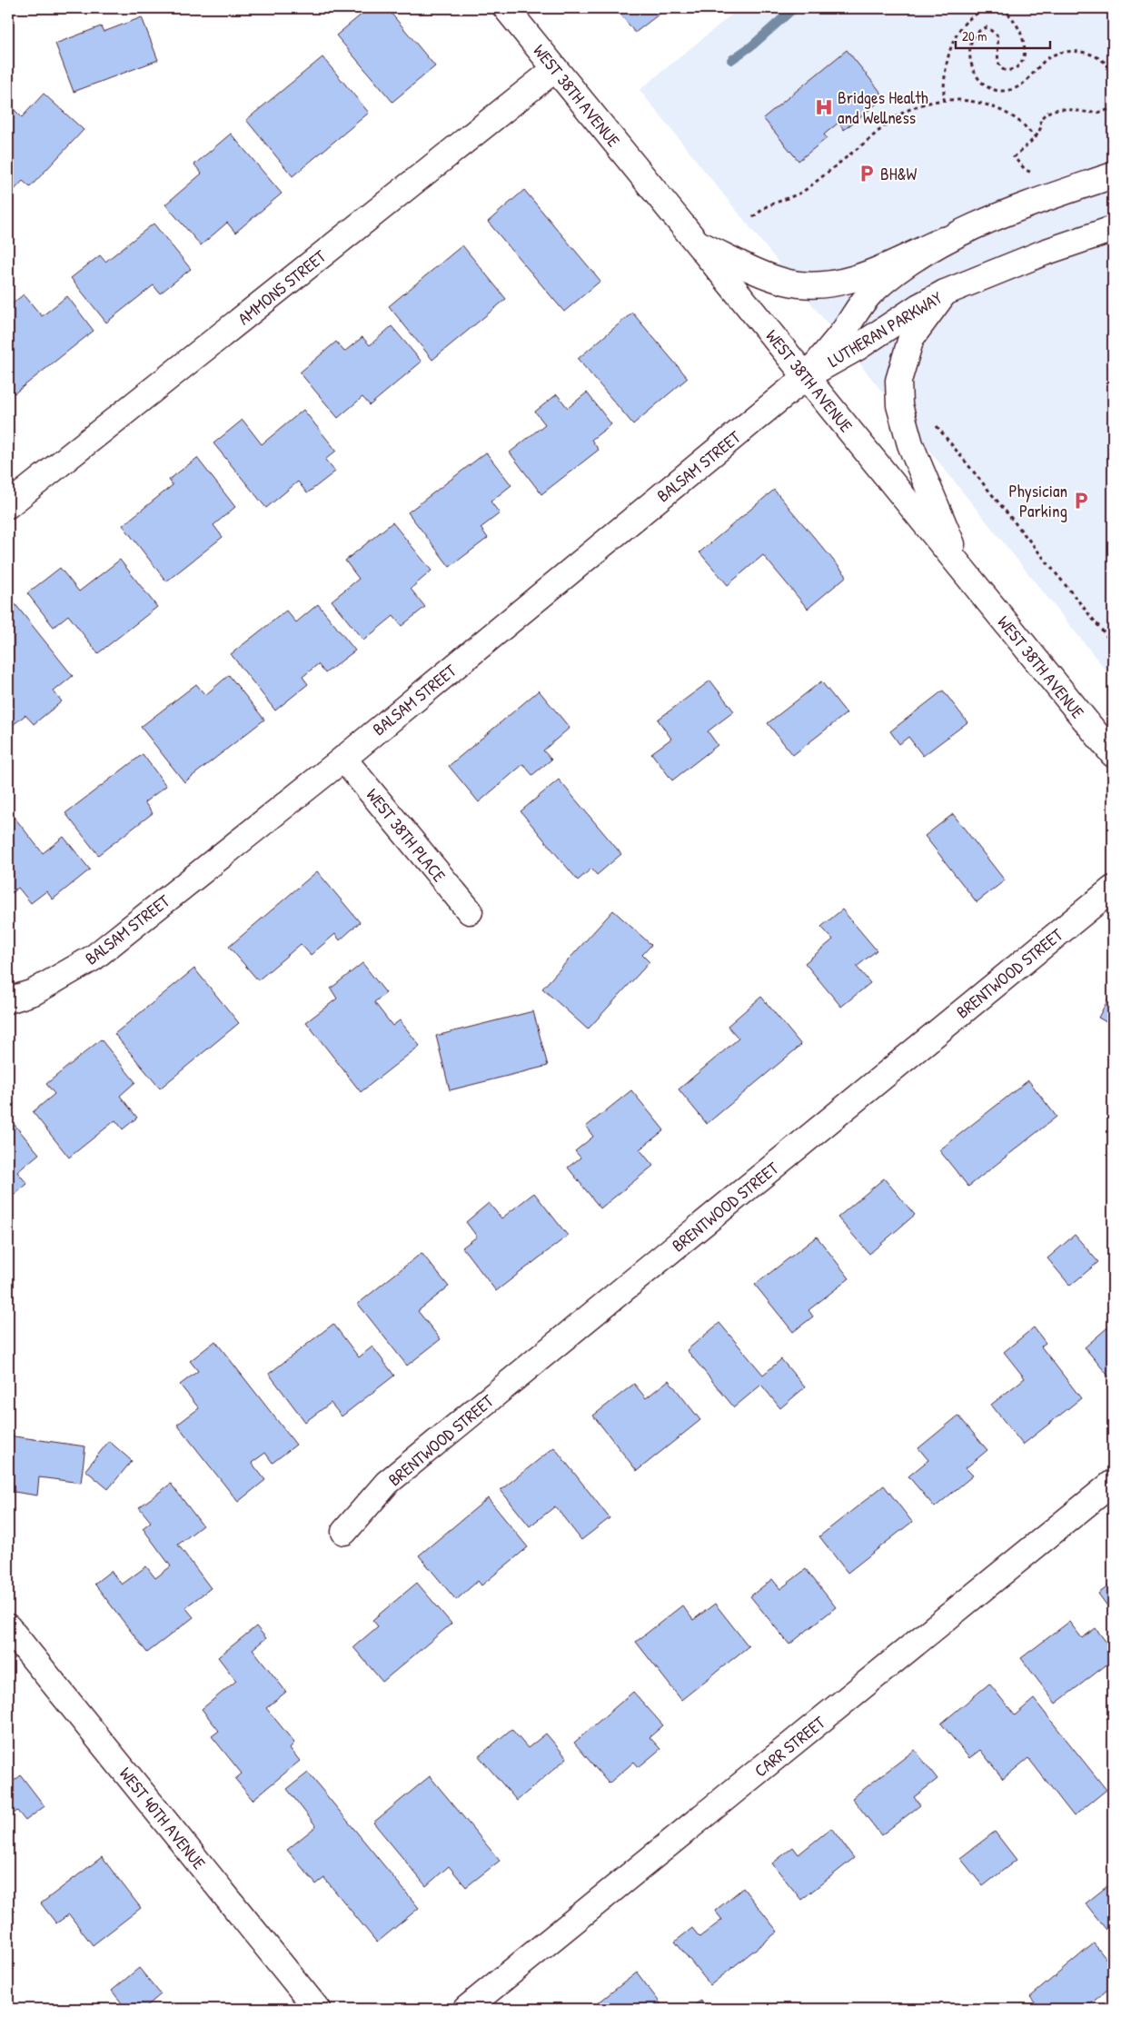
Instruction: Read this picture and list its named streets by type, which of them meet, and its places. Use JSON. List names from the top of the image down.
{
  "streets": {
    "street": [
      "WEST 38TH AVENUE",
      "AMMONS STREET",
      "LUTHERAN PARKWAY",
      "BALSAM STREET",
      "WEST 38TH PLACE",
      "BRENTWOOD STREET",
      "CARR STREET",
      "WEST 40TH AVENUE"
    ]
  },
  "crossings": [
    ["WEST 38TH AVENUE", "AMMONS STREET"],
    ["WEST 38TH AVENUE", "LUTHERAN PARKWAY"],
    ["WEST 38TH AVENUE", "BALSAM STREET"],
    ["LUTHERAN PARKWAY", "BALSAM STREET"],
    ["BALSAM STREET", "WEST 38TH PLACE"]
  ],
  "places": {
    "hospital": ["Bridges Health and Wellness"],
    "parking": ["BH&W", "Physician Parking"]
  },
  "scale_bar": "20 m"
}
